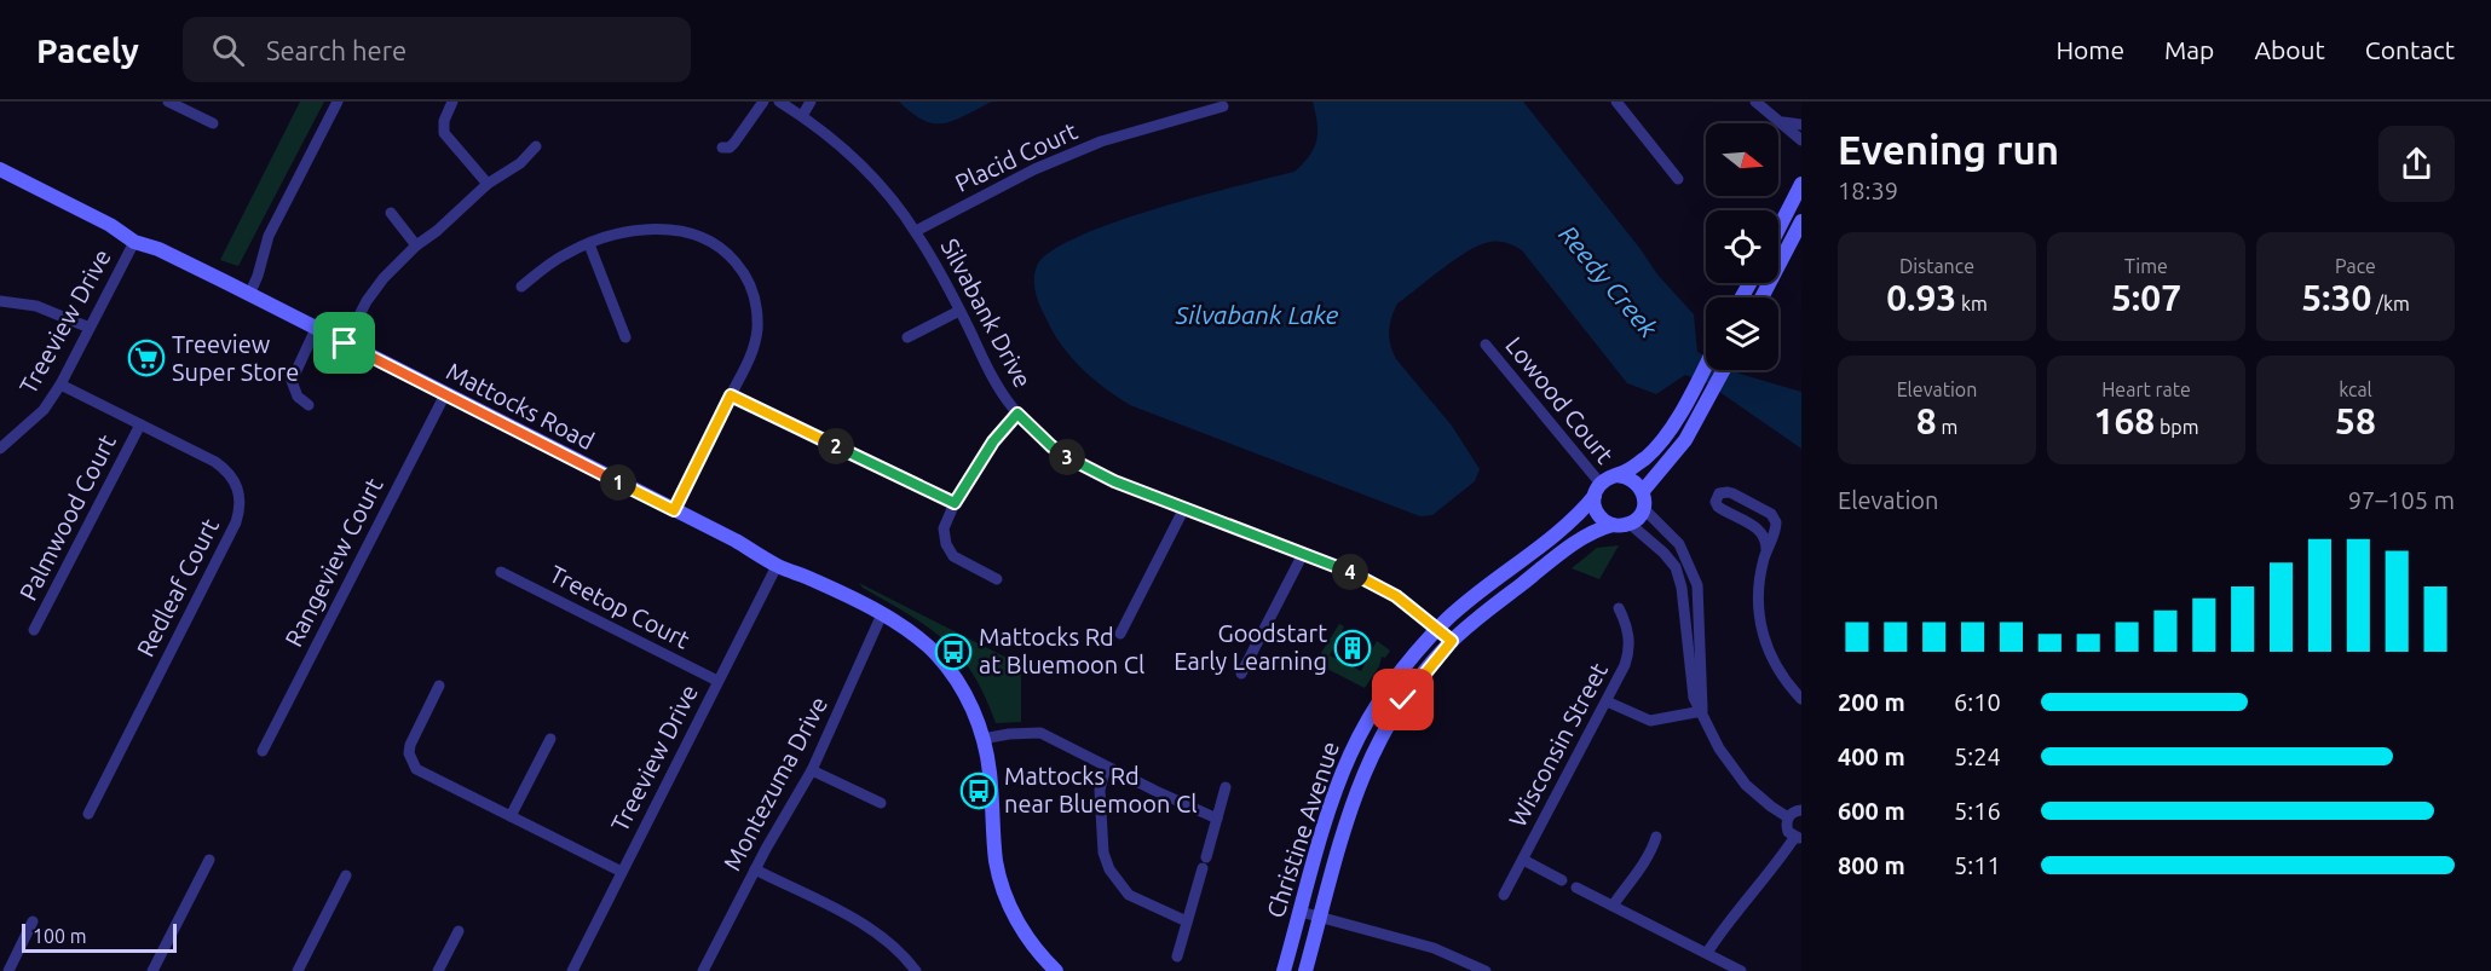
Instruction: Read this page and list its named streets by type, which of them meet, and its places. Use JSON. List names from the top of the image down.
{
  "streets": {
    "main road": ["Mattocks Road", "Christine Avenue"],
    "street": [
      "Placid Court",
      "Silvabank Drive",
      "Treeview Drive",
      "Lowood Court",
      "Palmwood Court",
      "Rangeview Court",
      "Redleaf Court",
      "Treetop Court",
      "Wisconsin Street",
      "Montezuma Drive"
    ]
  },
  "crossings": [
    ["Placid Court", "Silvabank Drive"],
    ["Silvabank Drive", "Christine Avenue"],
    ["Treeview Drive", "Mattocks Road"],
    ["Treeview Drive", "Redleaf Court"],
    ["Treeview Drive", "Treetop Court"],
    ["Lowood Court", "Christine Avenue"],
    ["Mattocks Road", "Rangeview Court"],
    ["Mattocks Road", "Montezuma Drive"],
    ["Palmwood Court", "Redleaf Court"]
  ],
  "water": ["Reedy Creek", "Silvabank Lake"],
  "places": {
    "supermarket": ["Treeview Super Store"],
    "building": ["Goodstart Early Learning"],
    "bus stop": ["Mattocks Rd at Bluemoon Cl", "Mattocks Rd near Bluemoon Cl"]
  },
  "scale_bar": "100 m",
  "north": "right",
  "page": {
    "header": "Pacely",
    "search": "Search here",
    "nav": [
      "Home",
      "Map",
      "About",
      "Contact"
    ],
    "heading": ["Evening run", "18:39"],
    "stats": [
      ["Distance", "0.93 km"],
      ["Time", "5:07"],
      ["Pace", "5:30 /km"],
      ["Elevation", "8 m"],
      ["Heart rate", "168 bpm"],
      ["kcal", "58"]
    ],
    "pins": [
      "2",
      "3",
      "1",
      "4"
    ],
    "chart": ["Elevation", "97–105 m"],
    "list": [
      {
        "name": "200 m",
        "note": "6:10"
      },
      {
        "name": "400 m",
        "note": "5:24"
      },
      {
        "name": "600 m",
        "note": "5:16"
      },
      {
        "name": "800 m",
        "note": "5:11"
      }
    ],
    "scale": "100 m"
  }
}
